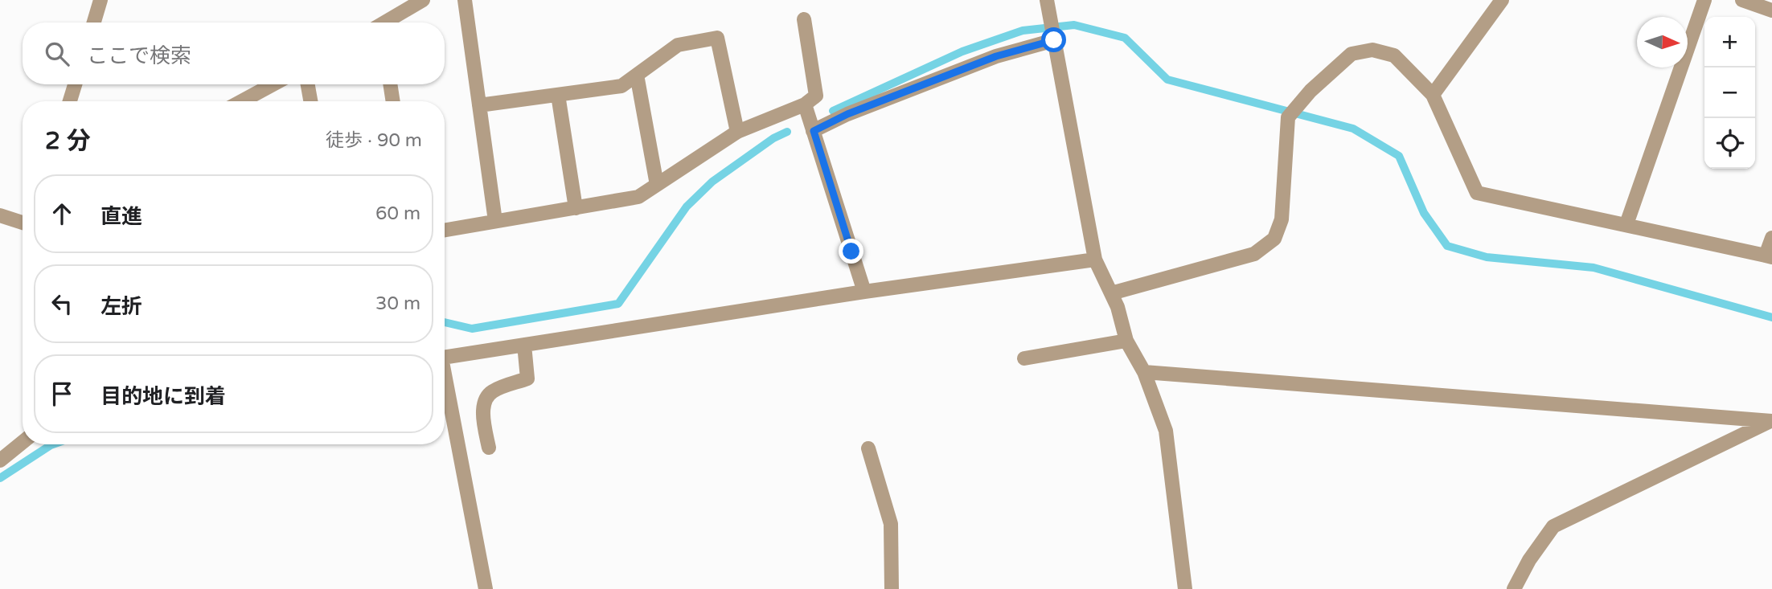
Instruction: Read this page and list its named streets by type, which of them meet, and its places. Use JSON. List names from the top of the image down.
{
  "north": "right",
  "page": {
    "map_buttons": ["+", "−"],
    "search": "ここで検索",
    "heading": ["2 分", "徒歩 · 90 m"],
    "list": [
      ["直進", "60 m"],
      ["左折", "30 m"],
      "目的地に到着"
    ]
  }
}
